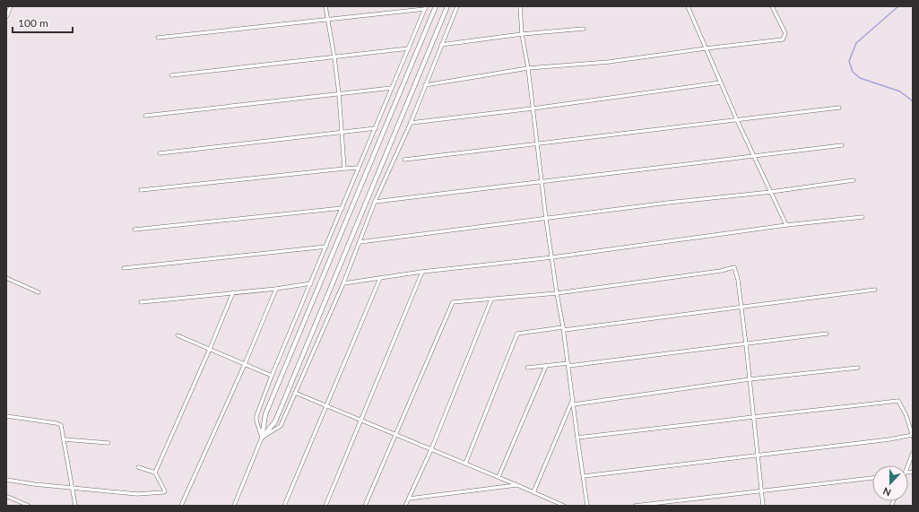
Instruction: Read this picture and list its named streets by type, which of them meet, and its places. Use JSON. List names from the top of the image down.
{
  "scale_bar": "100 m",
  "north": "bottom"
}
